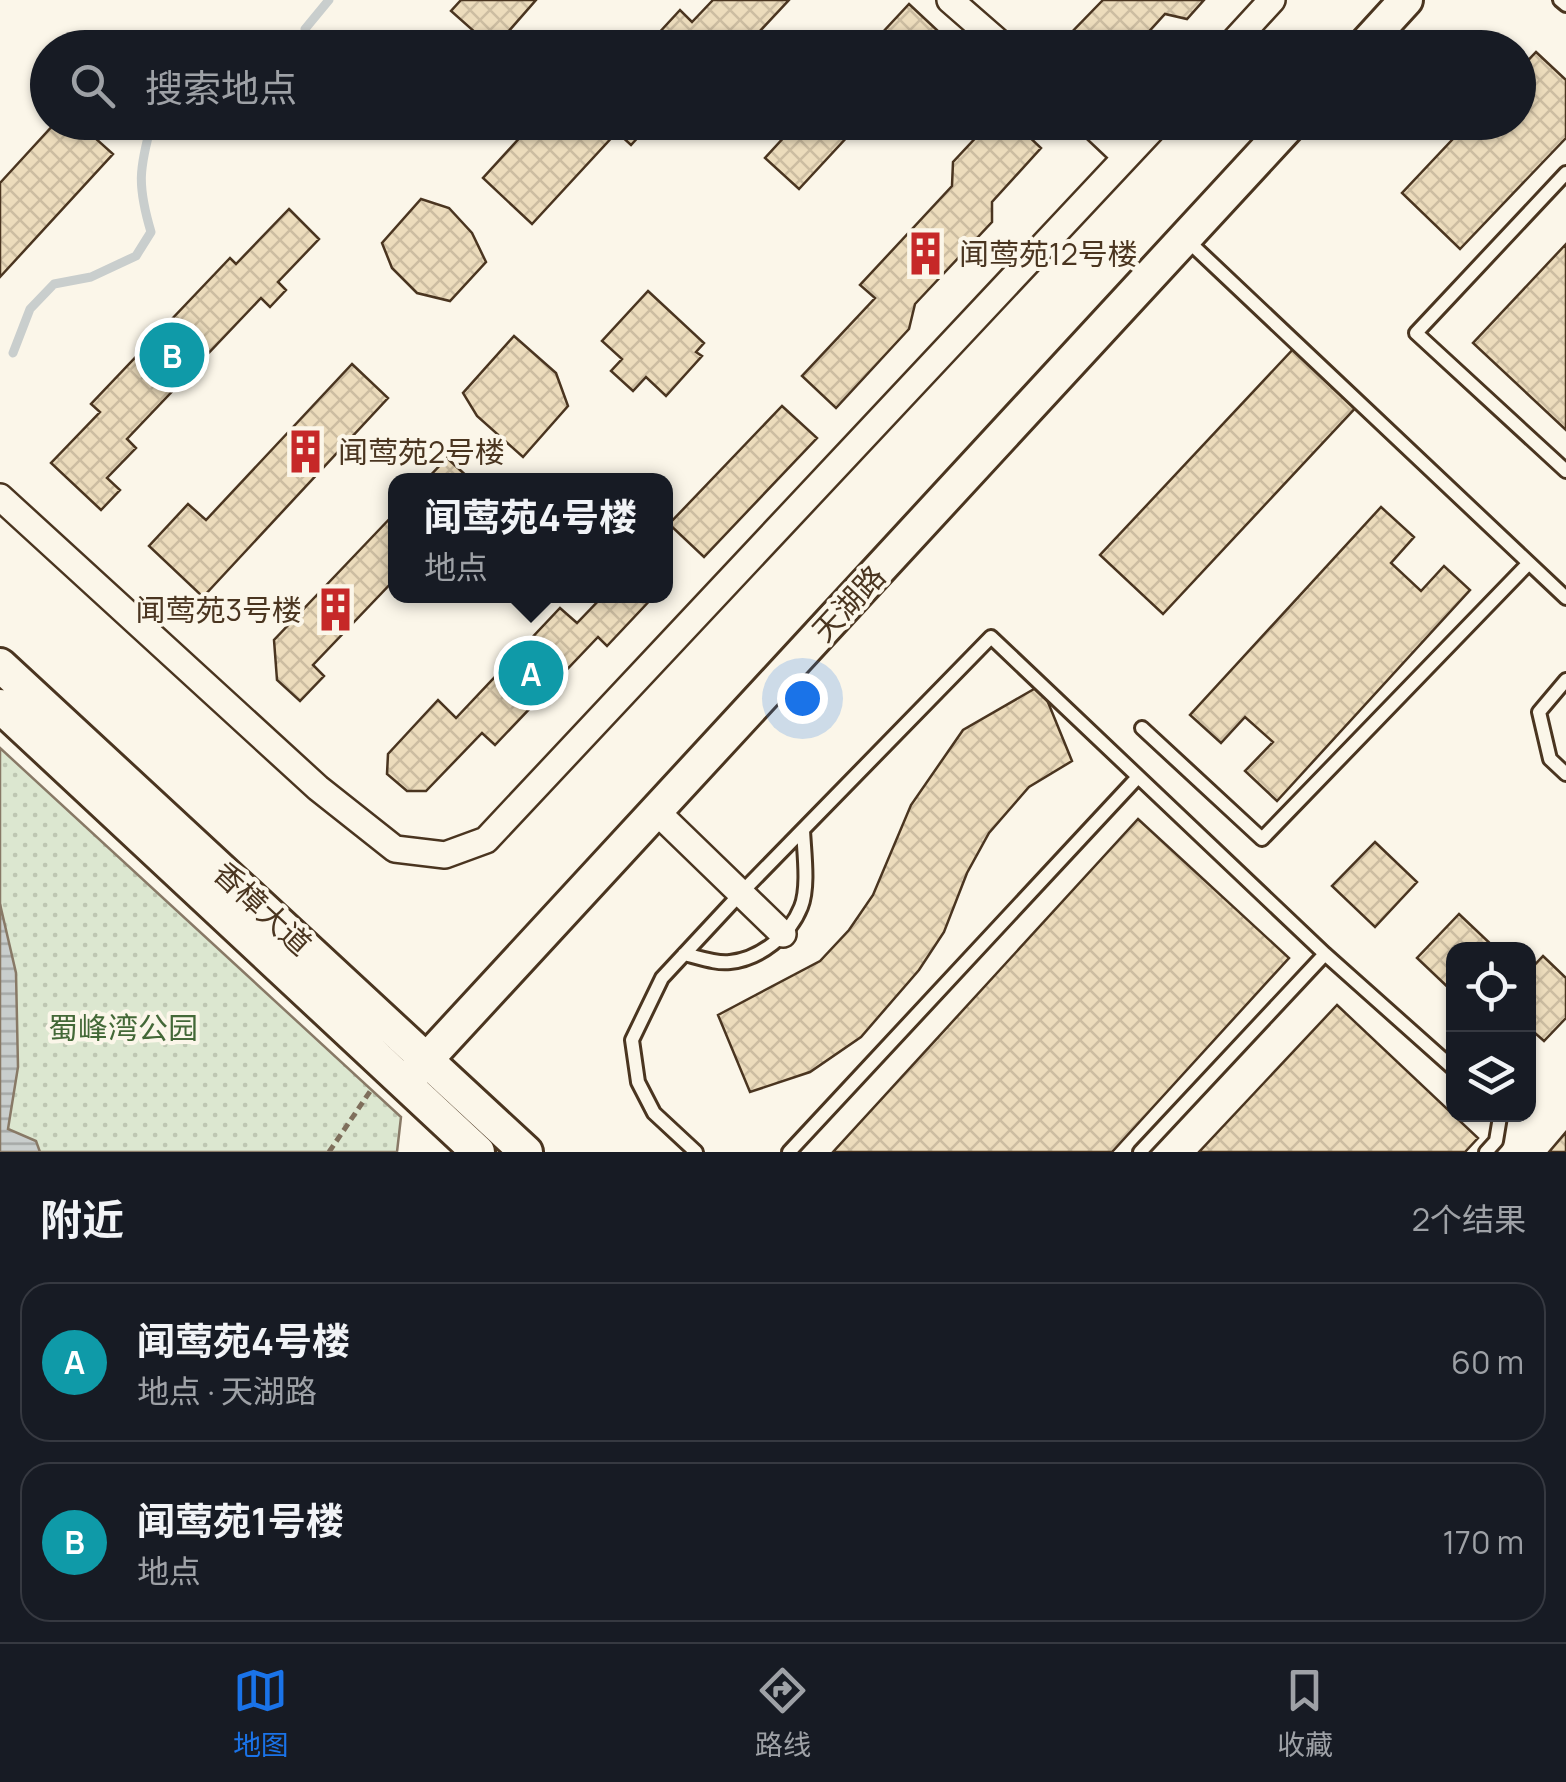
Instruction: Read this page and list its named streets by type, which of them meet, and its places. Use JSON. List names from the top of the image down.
{
  "streets": {
    "street": ["天湖路", "香樟大道"]
  },
  "crossings": [
    ["天湖路", "香樟大道"]
  ],
  "parks": ["蜀峰湾公园"],
  "places": {
    "building": ["闻莺苑12号楼", "闻莺苑2号楼", "闻莺苑3号楼"]
  },
  "page": {
    "search": "搜索地点",
    "pins": ["B", "A"],
    "popup": ["闻莺苑4号楼", "地点"],
    "heading": ["附近", "2个结果"],
    "list": [
      {
        "mark": "A",
        "name": "闻莺苑4号楼",
        "note": "地点 · 天湖路",
        "value": "60 m"
      },
      {
        "mark": "B",
        "name": "闻莺苑1号楼",
        "note": "地点",
        "value": "170 m"
      }
    ],
    "nav": ["地图", "路线", "收藏"]
  }
}
